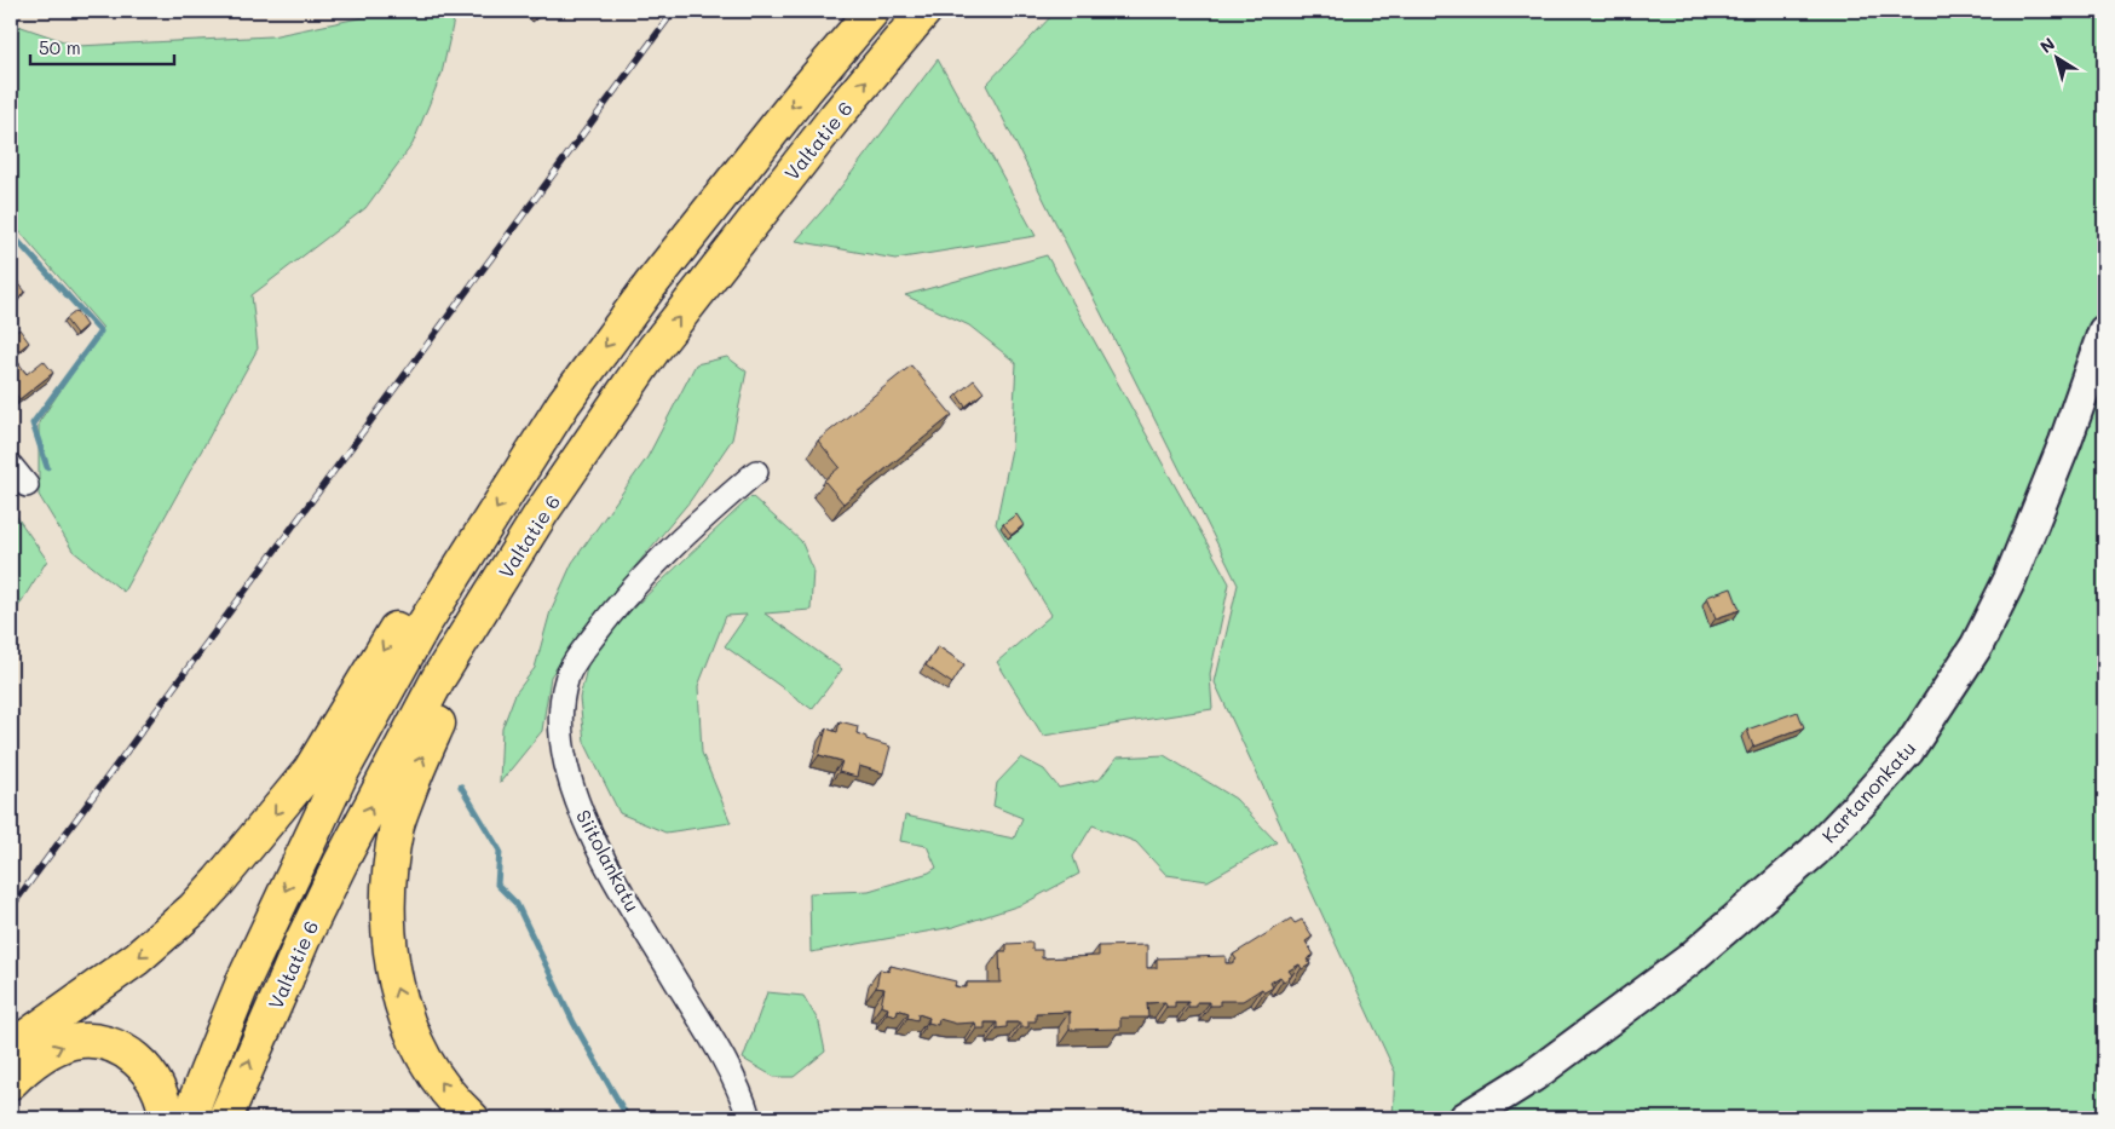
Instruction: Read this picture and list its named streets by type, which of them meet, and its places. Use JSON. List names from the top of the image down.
{
  "streets": {
    "highway": ["Valtatie 6"],
    "main road": ["Kartanonkatu"],
    "street": ["Siitolankatu"]
  },
  "scale_bar": "50 m",
  "north": "top left"
}
